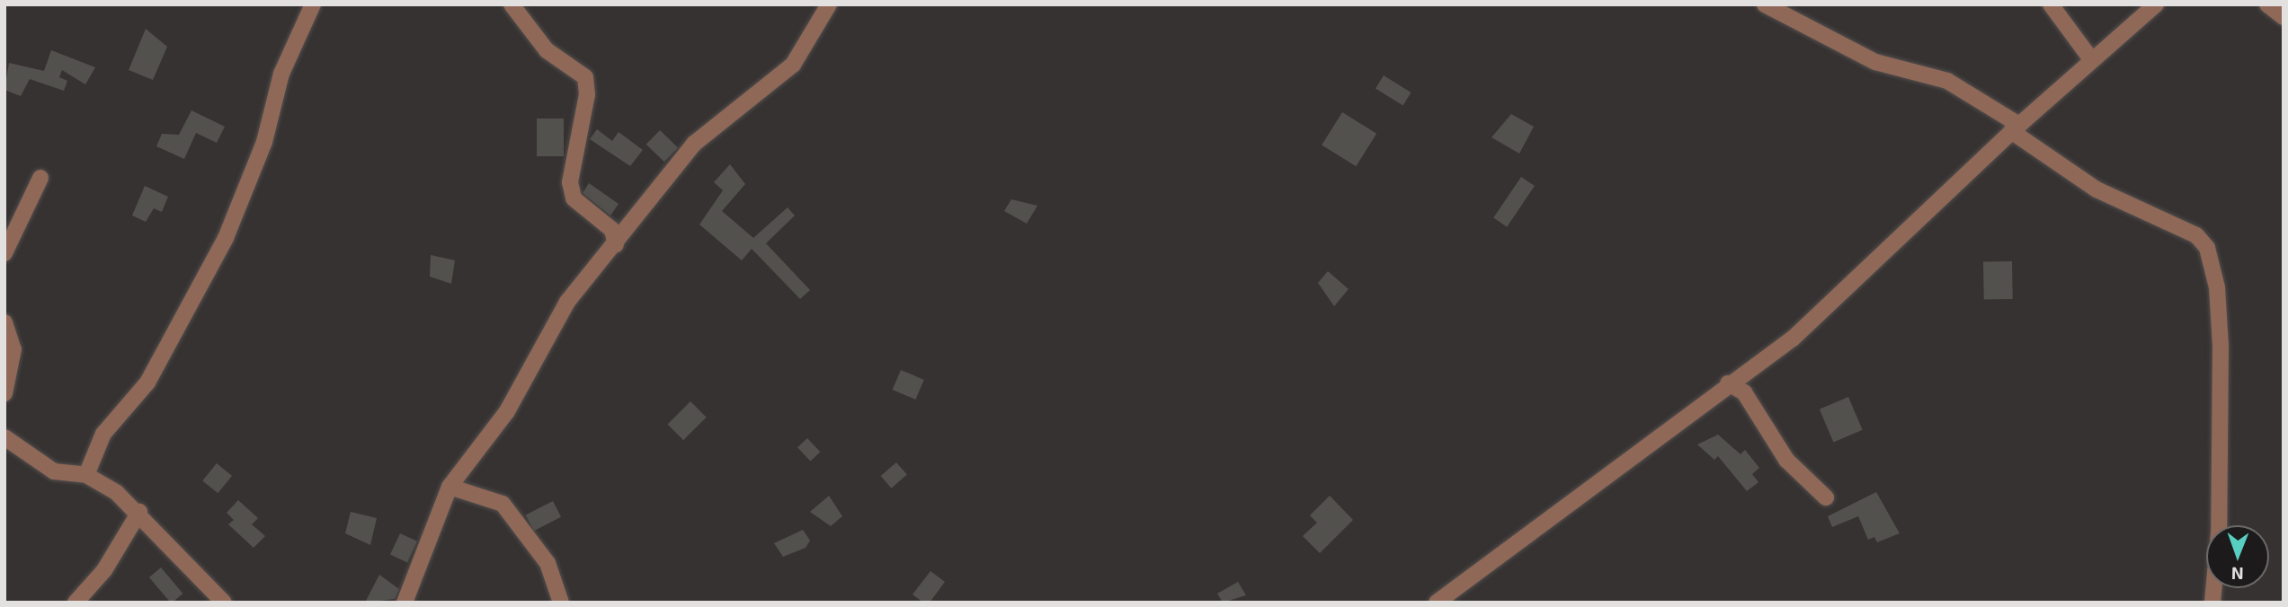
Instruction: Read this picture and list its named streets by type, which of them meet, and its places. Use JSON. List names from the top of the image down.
{
  "north": "bottom"
}
